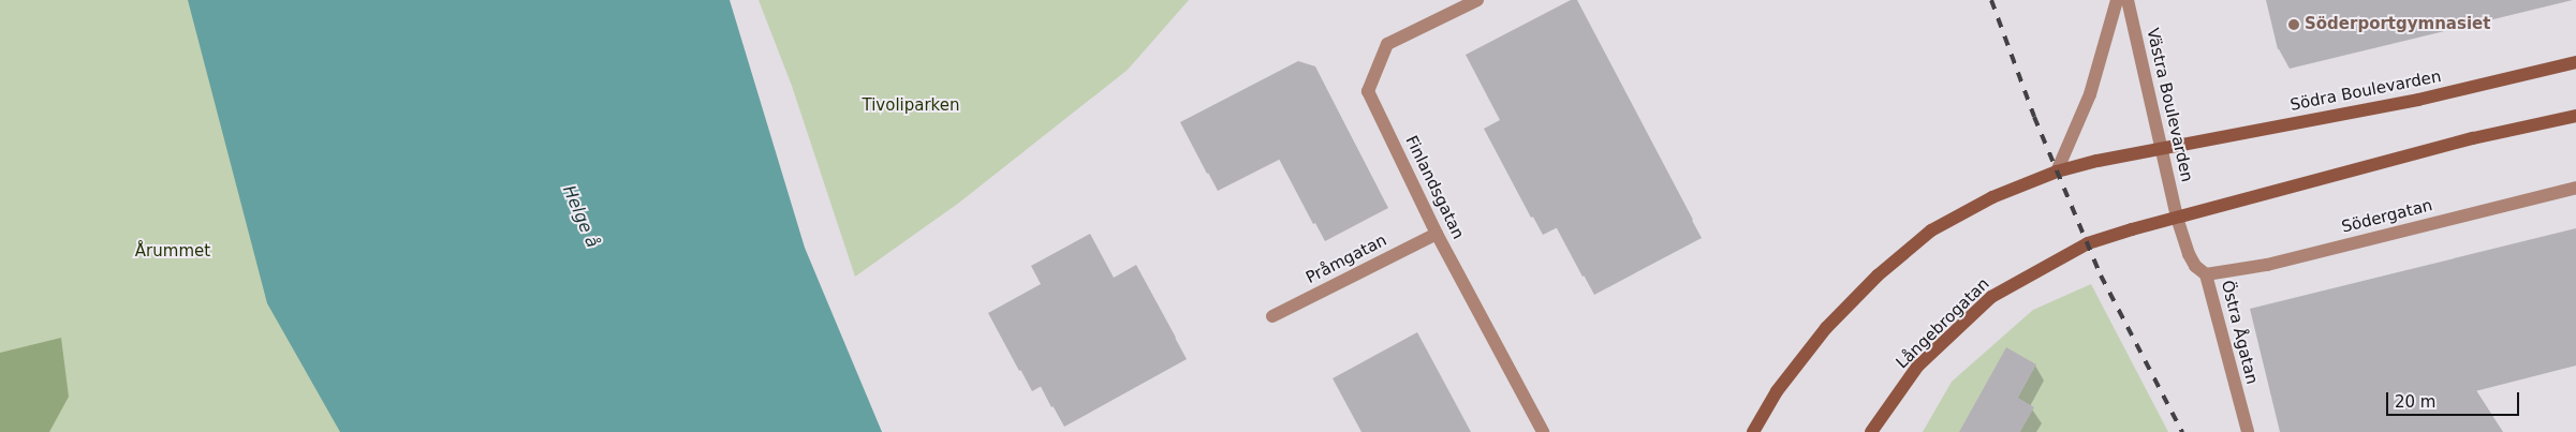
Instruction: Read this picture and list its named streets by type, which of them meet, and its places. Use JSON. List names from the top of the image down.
{
  "streets": {
    "main road": ["Södra Boulevarden", "Långebrogatan"],
    "street": [
      "Västra Boulevarden",
      "Finlandsgatan",
      "Södergatan",
      "Pråmgatan",
      "Östra Ågatan"
    ]
  },
  "crossings": [
    ["Södra Boulevarden", "Västra Boulevarden"],
    ["Västra Boulevarden", "Långebrogatan"],
    ["Västra Boulevarden", "Östra Ågatan"],
    ["Finlandsgatan", "Pråmgatan"],
    ["Södergatan", "Östra Ågatan"],
    ["Långebrogatan", "Östra Ågatan"]
  ],
  "water": ["Helge å"],
  "parks": ["Tivoliparken", "Årummet"],
  "places": ["Söderportgymnasiet"],
  "scale_bar": "20 m"
}
